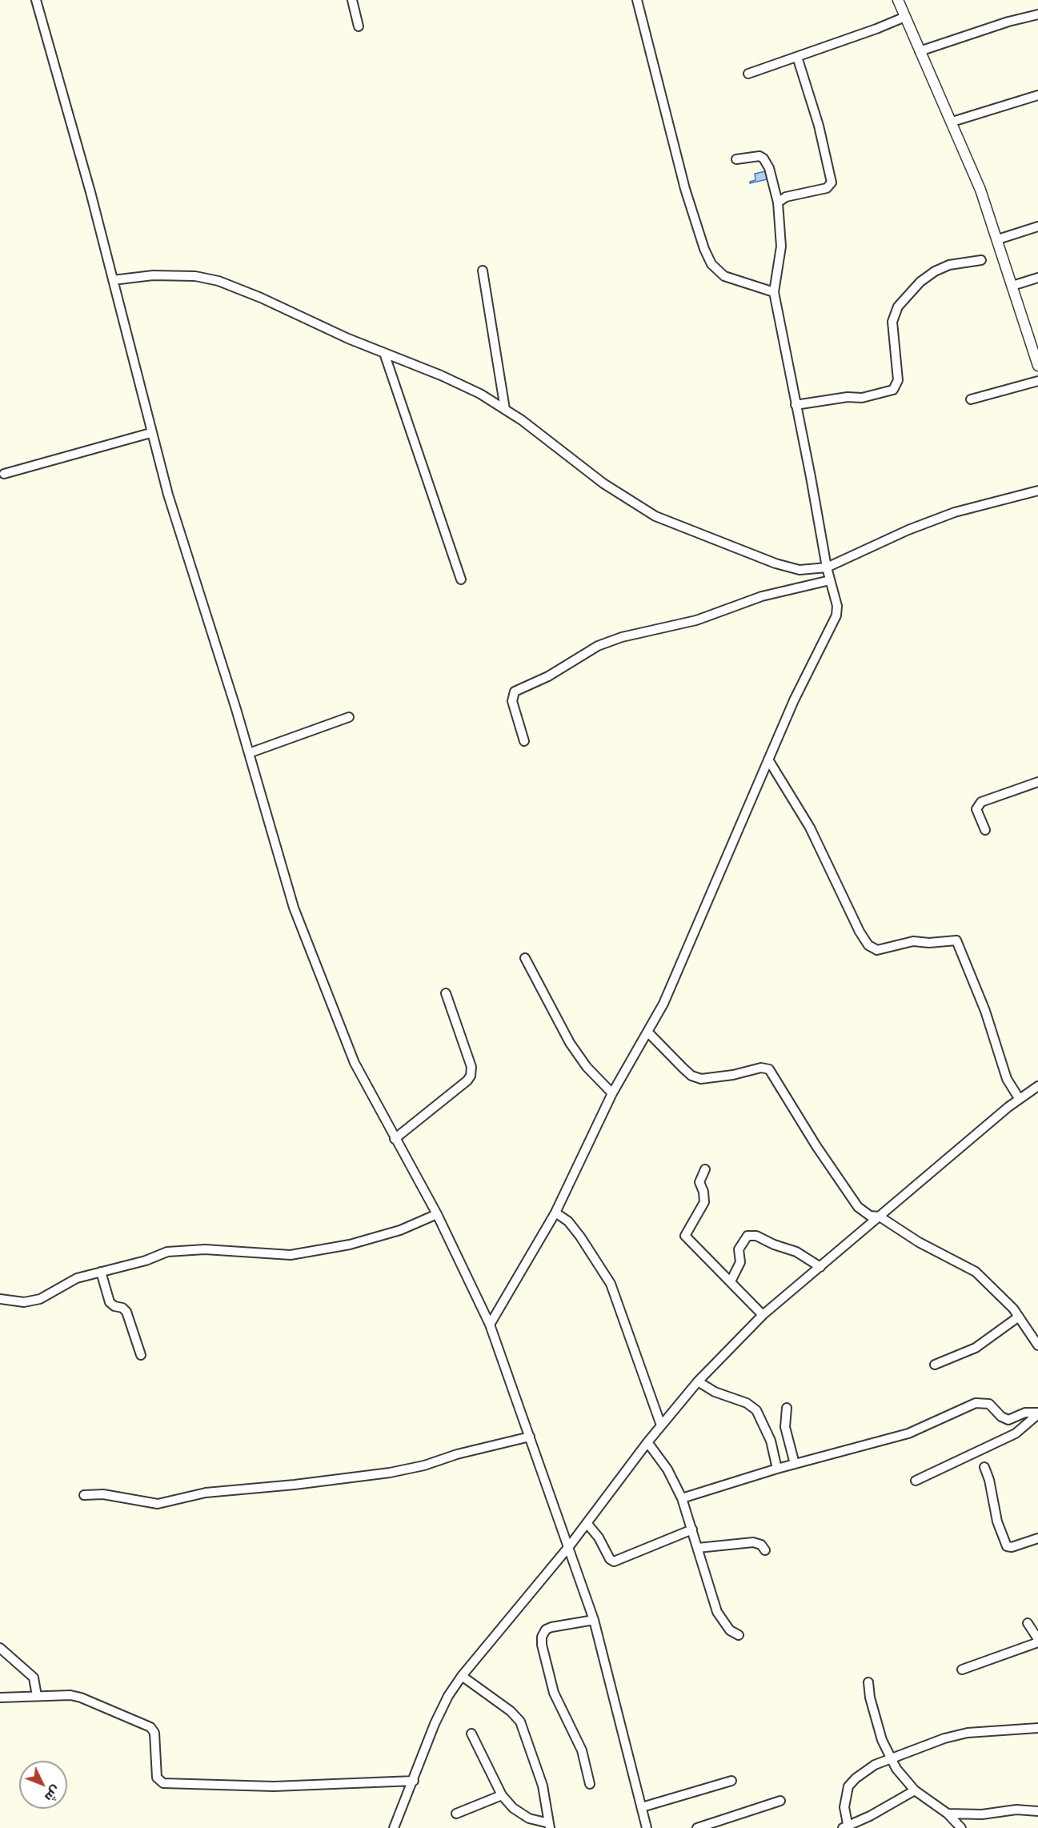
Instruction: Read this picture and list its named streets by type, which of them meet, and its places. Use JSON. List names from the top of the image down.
{
  "north": "bottom right"
}
